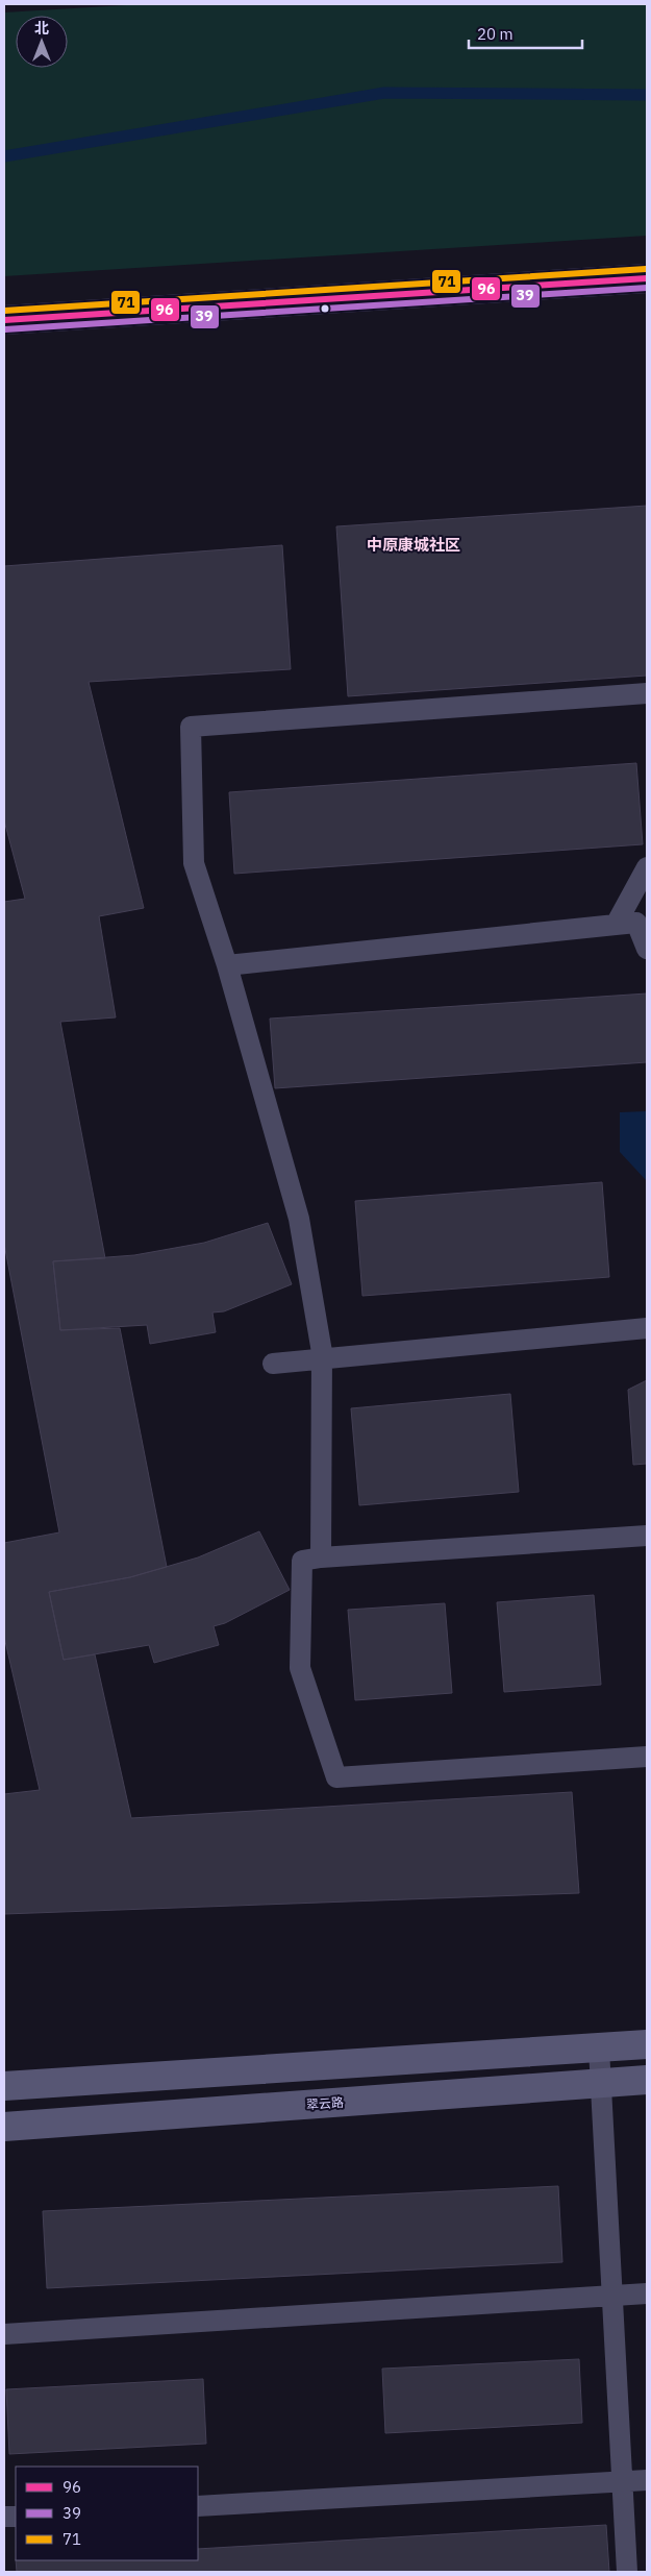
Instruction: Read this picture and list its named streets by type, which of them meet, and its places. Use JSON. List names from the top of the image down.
{
  "streets": {
    "street": ["翠云路"]
  },
  "districts": ["中原康城社区"],
  "lines": ["transit line 71", "transit line 96", "transit line 39"],
  "legend": ["96", "39", "71"],
  "scale_bar": "20 m",
  "north": "top"
}
